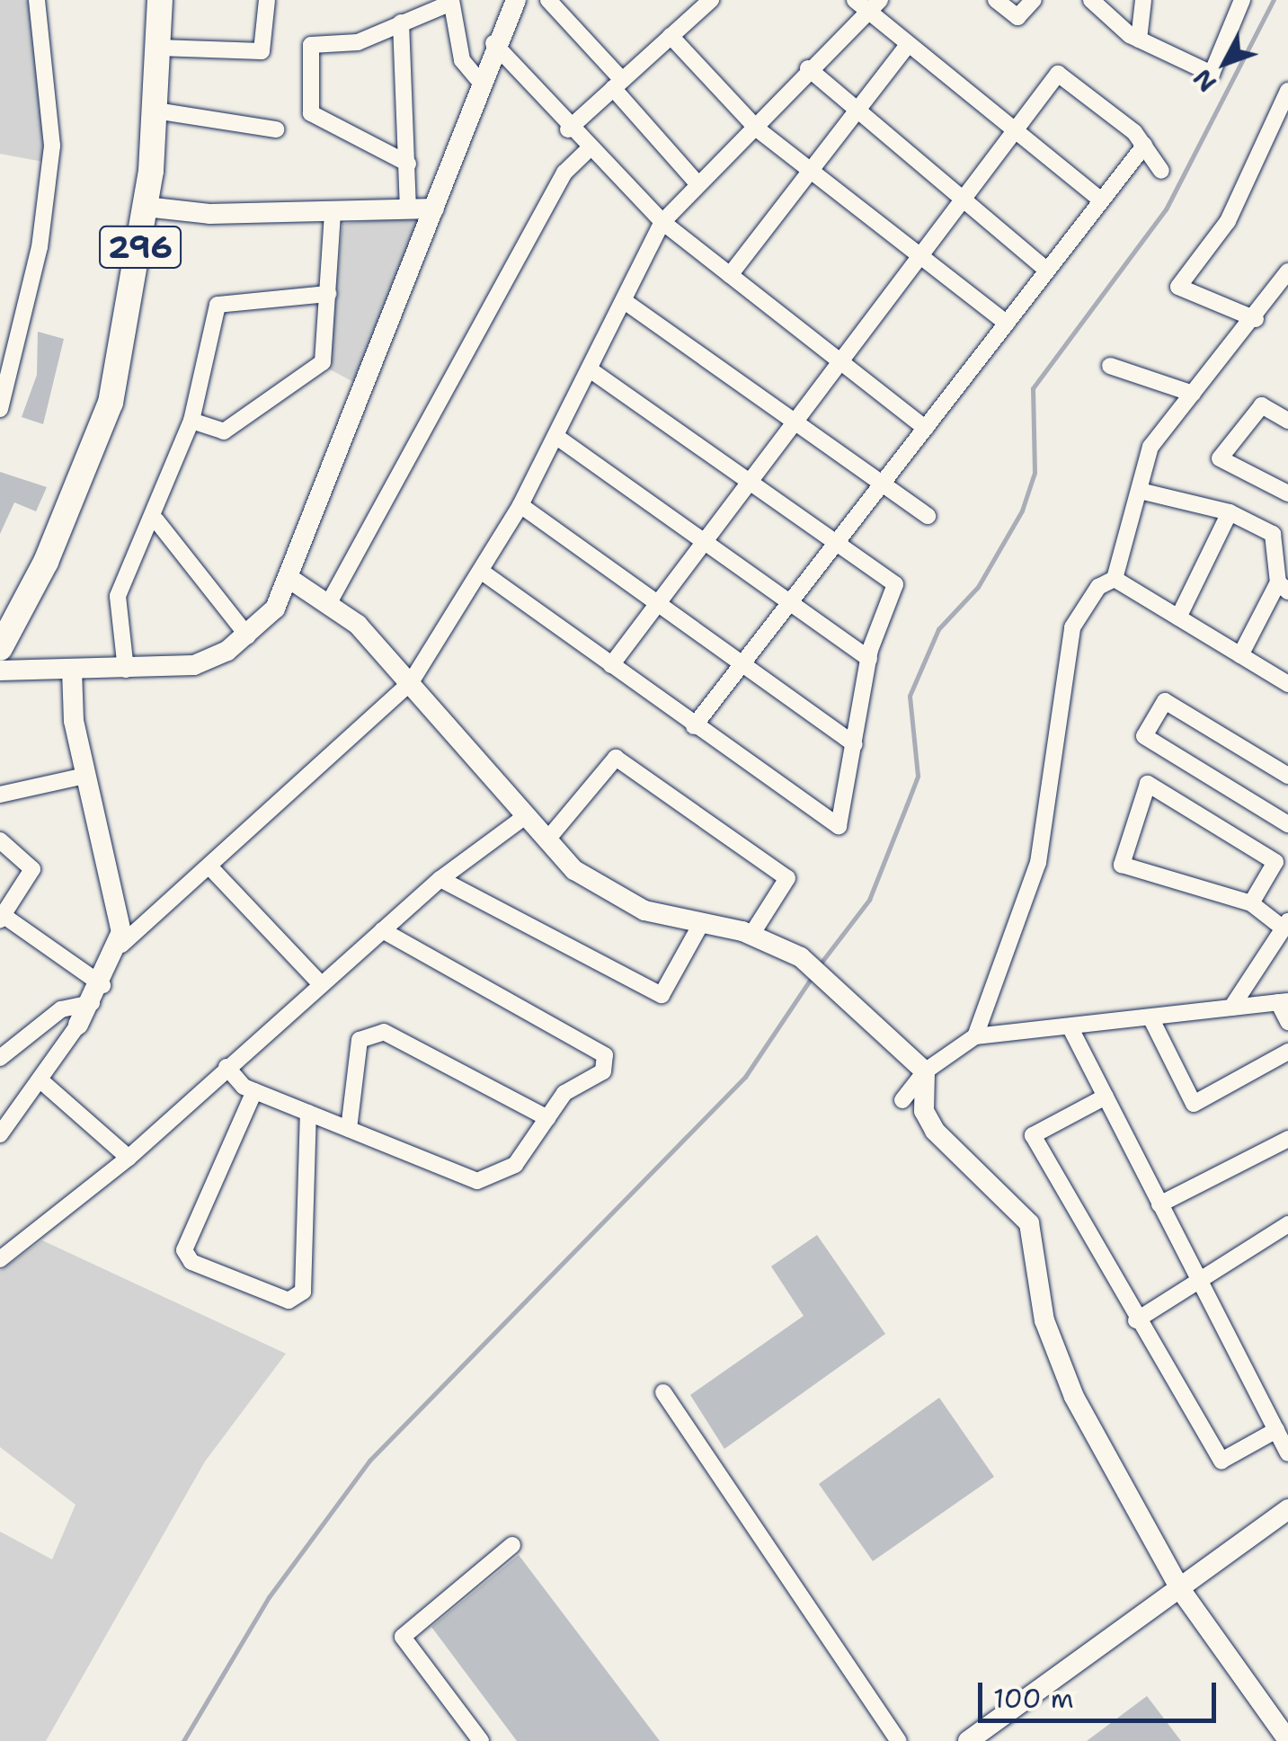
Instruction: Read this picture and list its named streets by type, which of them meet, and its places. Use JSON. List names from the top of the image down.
{
  "streets": {
    "highway": ["296"]
  },
  "scale_bar": "100 m",
  "north": "bottom left"
}
